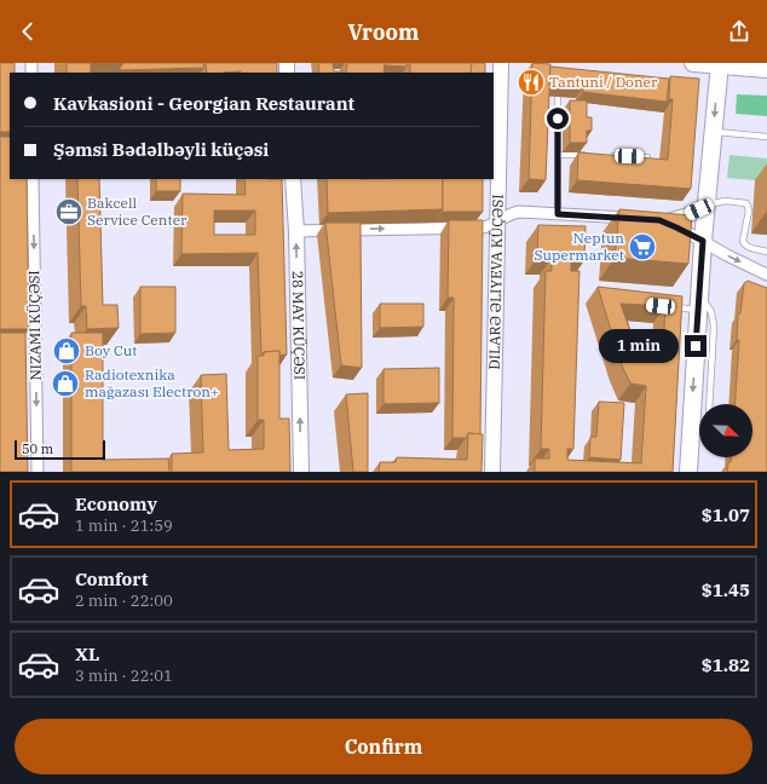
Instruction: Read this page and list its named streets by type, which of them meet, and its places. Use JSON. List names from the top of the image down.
{
  "streets": {
    "main road": ["DILARƏ ƏLIYEVA KÜÇƏSI", "28 MAY KÜÇƏSI"],
    "street": ["NIZAMI KÜÇƏSI"]
  },
  "one_way": ["28 MAY KÜÇƏSI", "NIZAMI KÜÇƏSI"],
  "places": {
    "restaurant": ["Tantuni / Doner"],
    "office": ["Bakcell Service Center"],
    "supermarket": ["Neptun Supermarket"],
    "shop": ["Boy Cut", "Radiotexnika mağazası Electron+"]
  },
  "scale_bar": "50 m",
  "north": "bottom right",
  "page": {
    "header": "Vroom",
    "banner": ["Kavkasioni - Georgian Restaurant", "Şəmsi Bədəlbəyli küçəsi"],
    "bubble": "1 min",
    "scale": "50 m",
    "list": [
      {
        "name": "Economy",
        "note": "1 min · 21:59",
        "value": "$1.07"
      },
      {
        "name": "Comfort",
        "note": "2 min · 22:00",
        "value": "$1.45"
      },
      {
        "name": "XL",
        "note": "3 min · 22:01",
        "value": "$1.82"
      }
    ],
    "buttons": "Confirm"
  }
}
